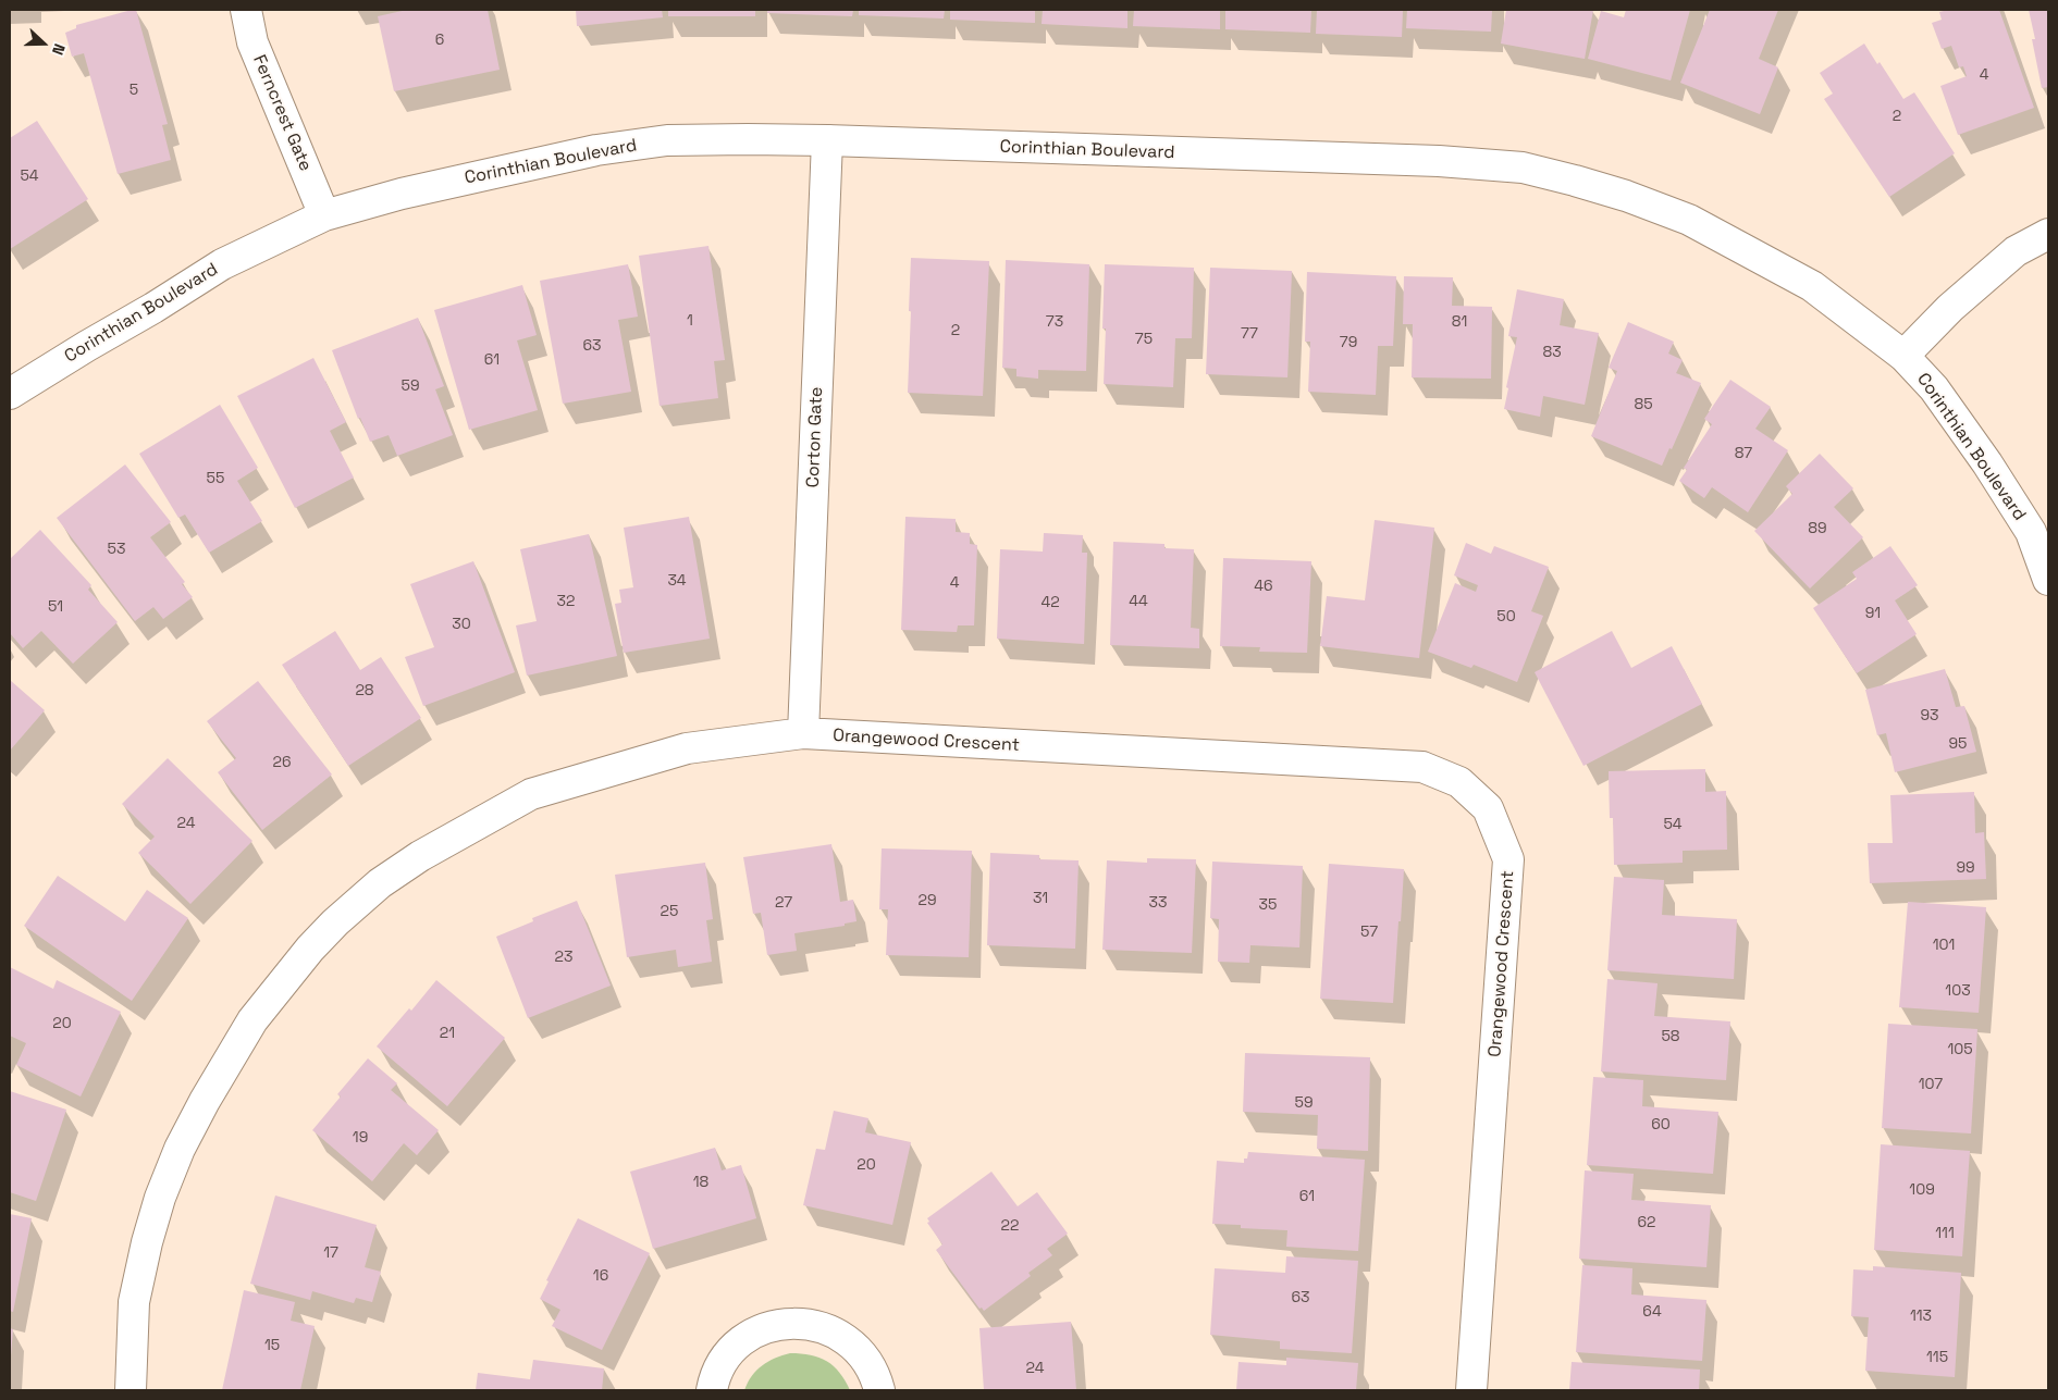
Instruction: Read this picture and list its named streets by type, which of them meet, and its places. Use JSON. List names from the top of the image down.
{
  "streets": {
    "street": [
      "Ferncrest Gate",
      "Corinthian Boulevard",
      "Corton Gate",
      "Orangewood Crescent"
    ]
  },
  "crossings": [
    ["Ferncrest Gate", "Corinthian Boulevard"],
    ["Corinthian Boulevard", "Corton Gate"],
    ["Corton Gate", "Orangewood Crescent"]
  ],
  "house_numbers": [
    "6",
    "4",
    "5",
    "2",
    "54",
    "1",
    "73",
    "81",
    "2",
    "77",
    "75",
    "79",
    "63",
    "83",
    "61",
    "59",
    "85",
    "87",
    "55",
    "89",
    "53",
    "34",
    "4",
    "46",
    "32",
    "44",
    "42",
    "51",
    "91",
    "50",
    "30",
    "28",
    "93",
    "95",
    "26",
    "24",
    "54",
    "99",
    "31",
    "29",
    "27",
    "33",
    "35",
    "25",
    "57",
    "101",
    "23",
    "103",
    "20",
    "21",
    "58",
    "105",
    "107",
    "59",
    "60",
    "19",
    "20",
    "18",
    "109",
    "61",
    "62",
    "22",
    "111",
    "17",
    "16",
    "63",
    "64",
    "113",
    "15",
    "115",
    "24"
  ],
  "north": "right"
}
